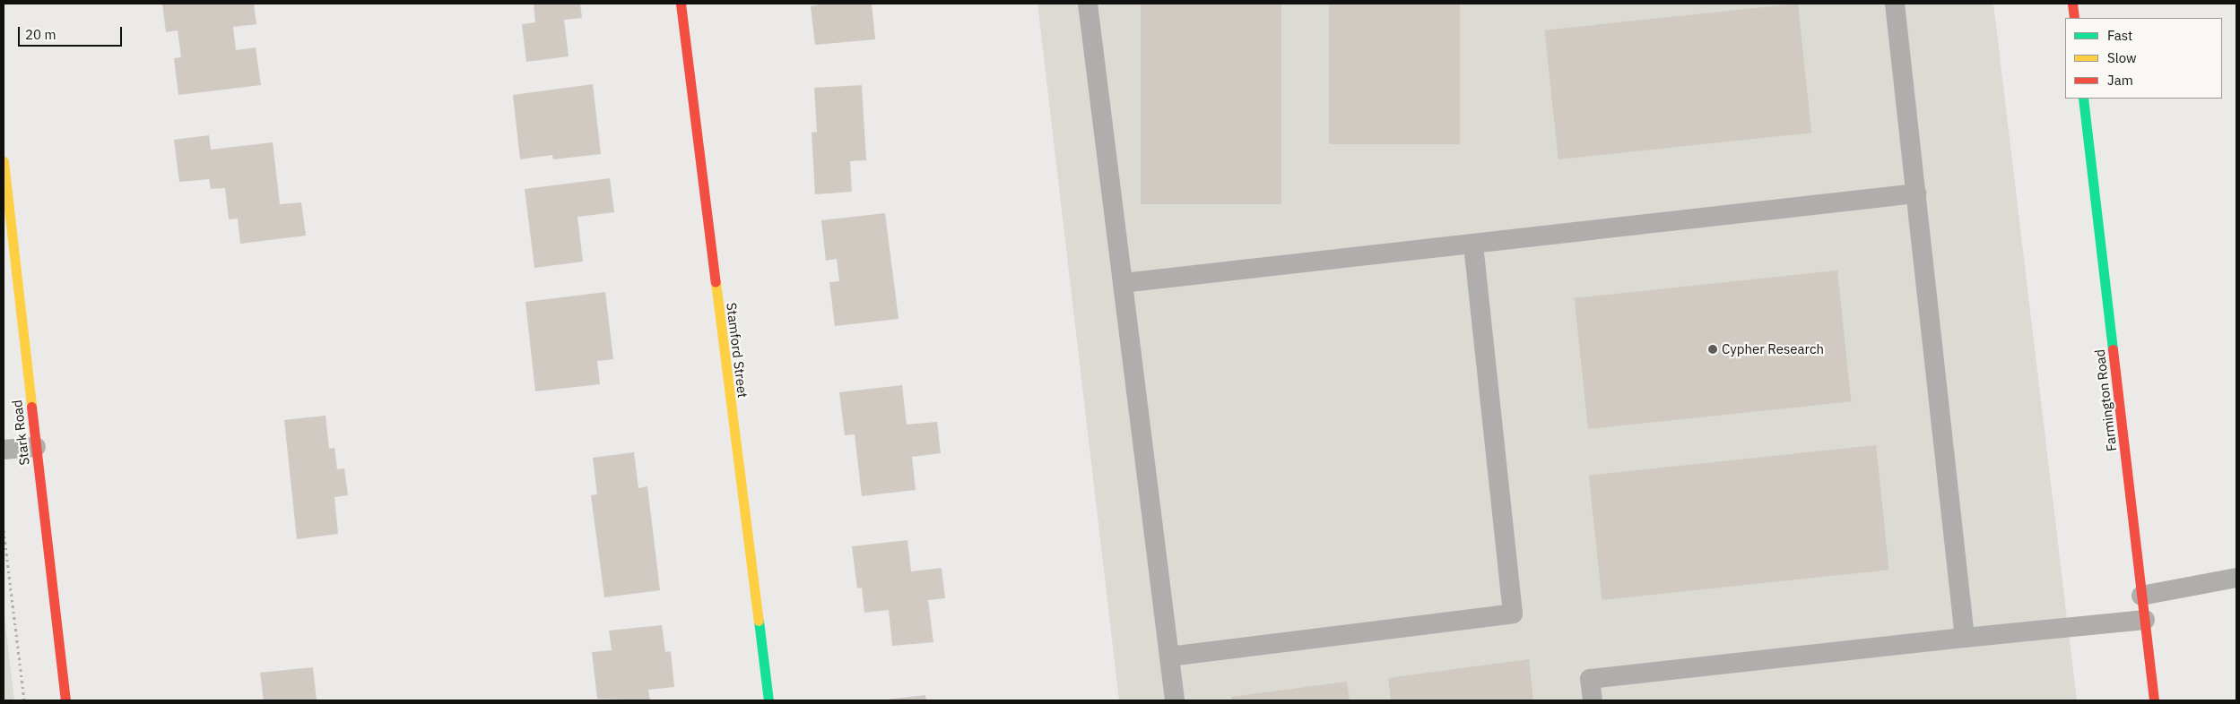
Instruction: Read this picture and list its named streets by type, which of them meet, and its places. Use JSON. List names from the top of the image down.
{
  "streets": {
    "street": ["Stamford Street", "Farmington Road", "Stark Road"]
  },
  "places": ["Cypher Research"],
  "legend": ["Fast", "Slow", "Jam"],
  "scale_bar": "20 m"
}
